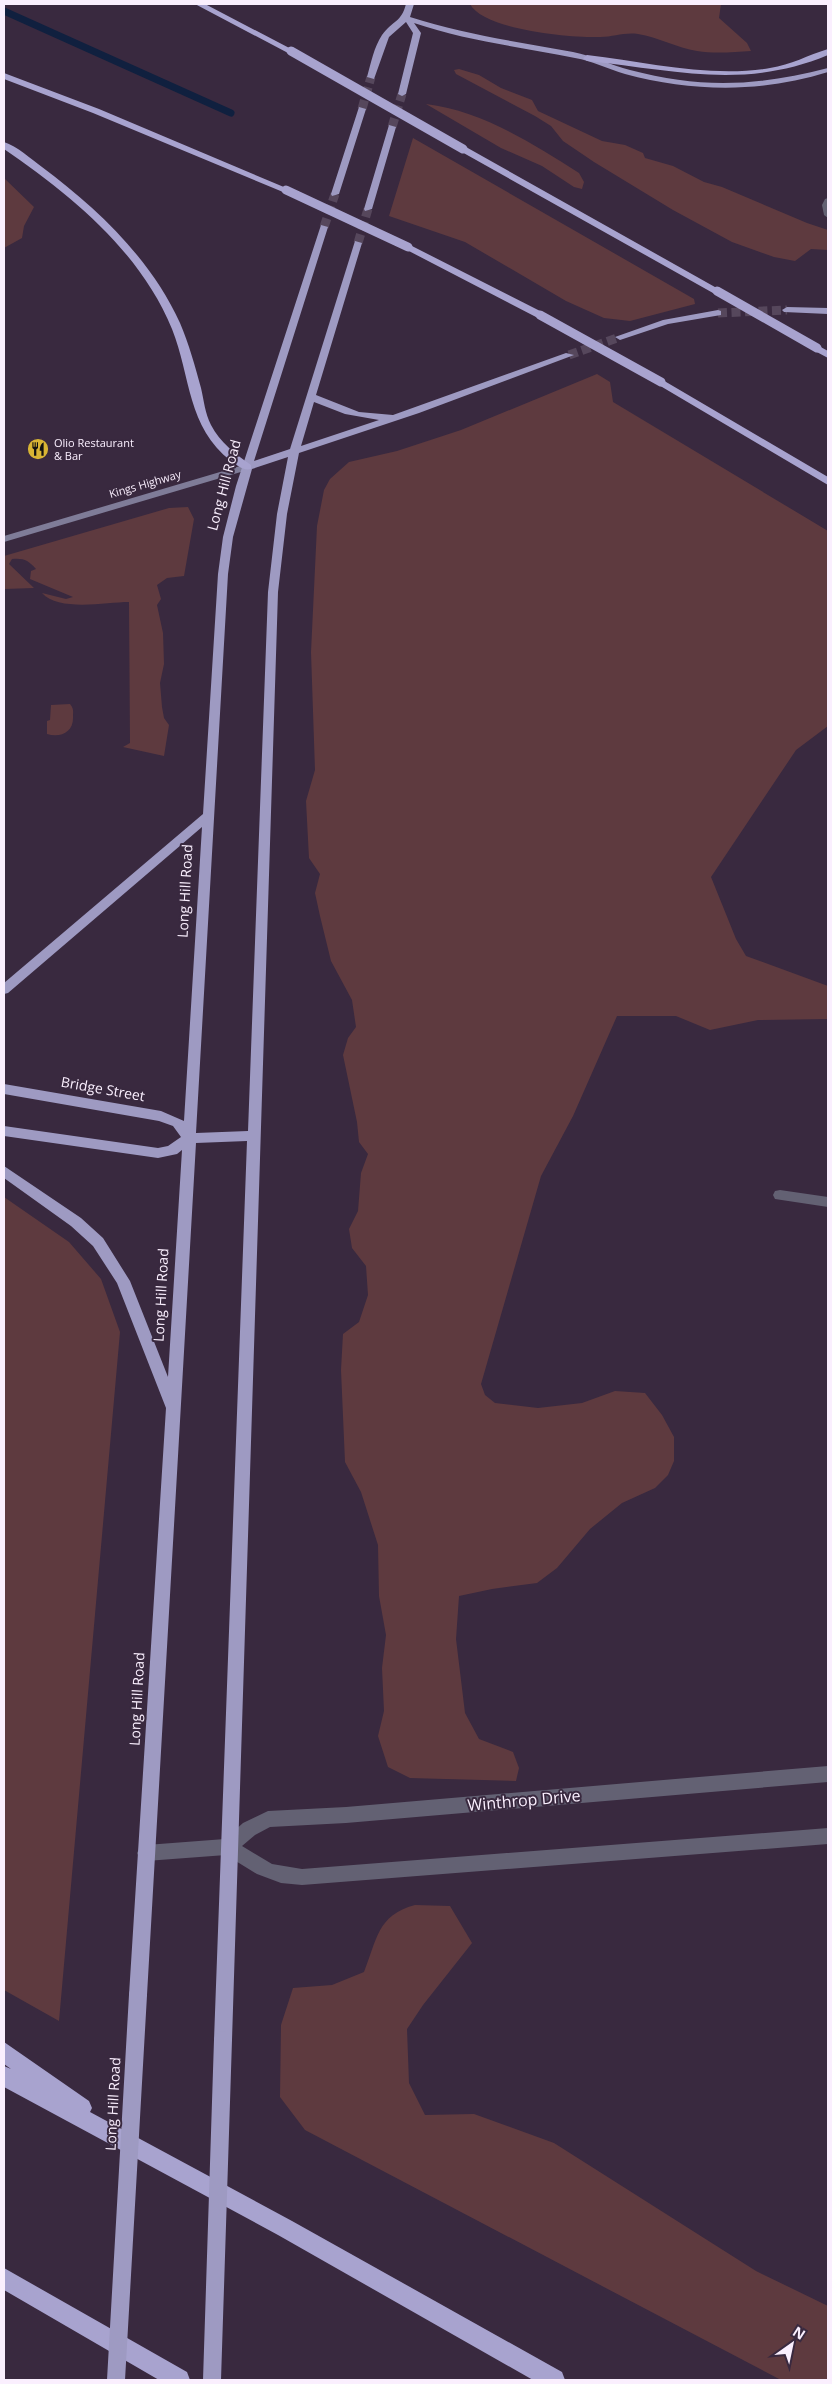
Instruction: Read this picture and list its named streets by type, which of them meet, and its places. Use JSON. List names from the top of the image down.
{
  "streets": {
    "highway": ["Kings Highway", "Long Hill Road", "Bridge Street"],
    "street": ["Winthrop Drive"]
  },
  "crossings": [
    ["Kings Highway", "Long Hill Road"],
    ["Long Hill Road", "Bridge Street"]
  ],
  "places": {
    "restaurant": ["Olio Restaurant & Bar"]
  },
  "north": "top right"
}
